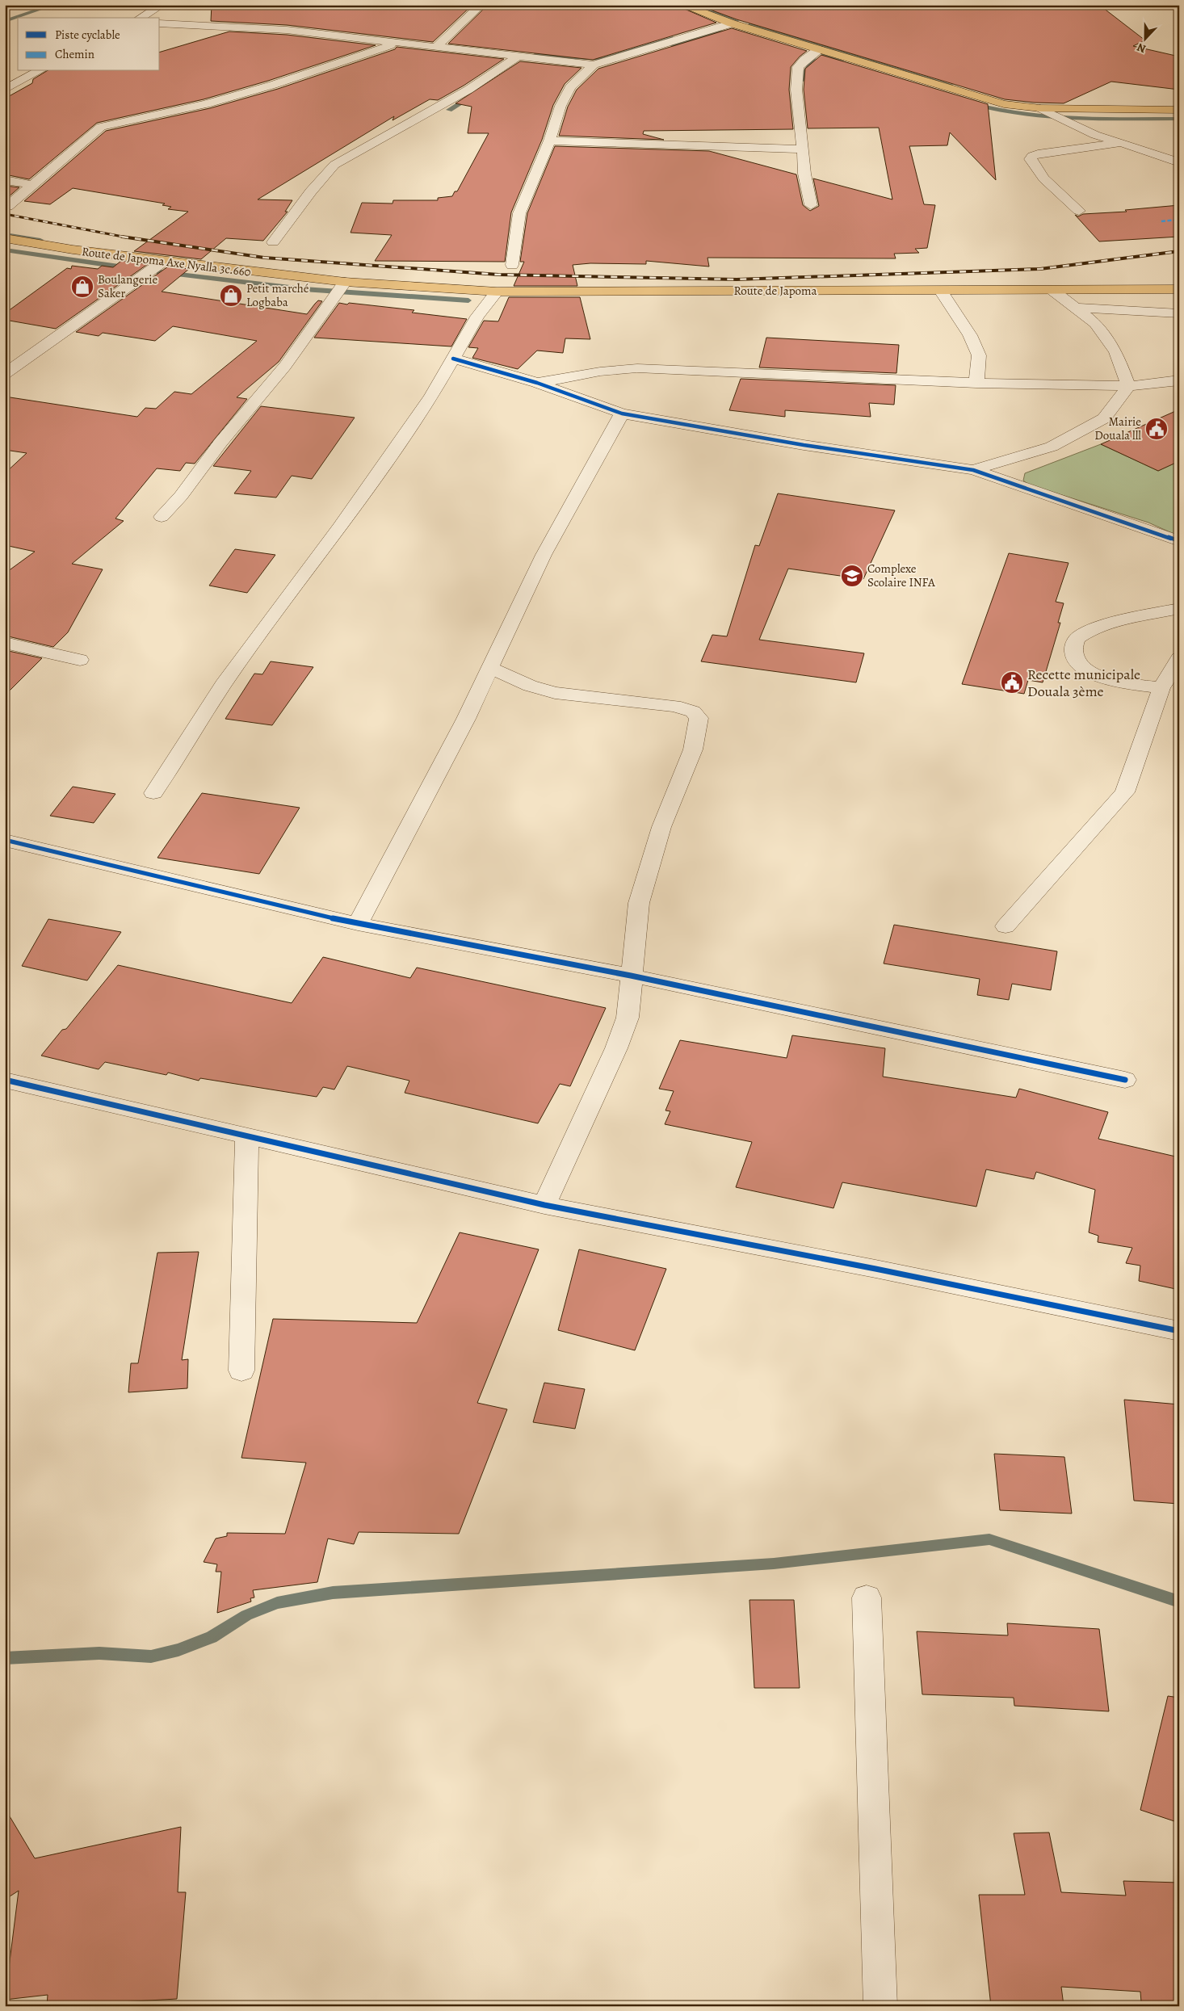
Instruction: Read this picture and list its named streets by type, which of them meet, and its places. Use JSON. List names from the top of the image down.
{
  "streets": {
    "main road": ["Route de Japoma Axe Nyalla 3c.660", "Route de Japoma"]
  },
  "crossings": [
    ["Route de Japoma Axe Nyalla 3c.660", "Route de Japoma"]
  ],
  "places": {
    "shop": ["Boulangerie Saker", "Petit marché Logbaba"],
    "public building": ["Mairie Douala lll", "Recette municipale Douala 3ème"],
    "school or university": ["Complexe Scolaire INFA"]
  },
  "legend": ["Piste cyclable", "Chemin"],
  "north": "bottom"
}
